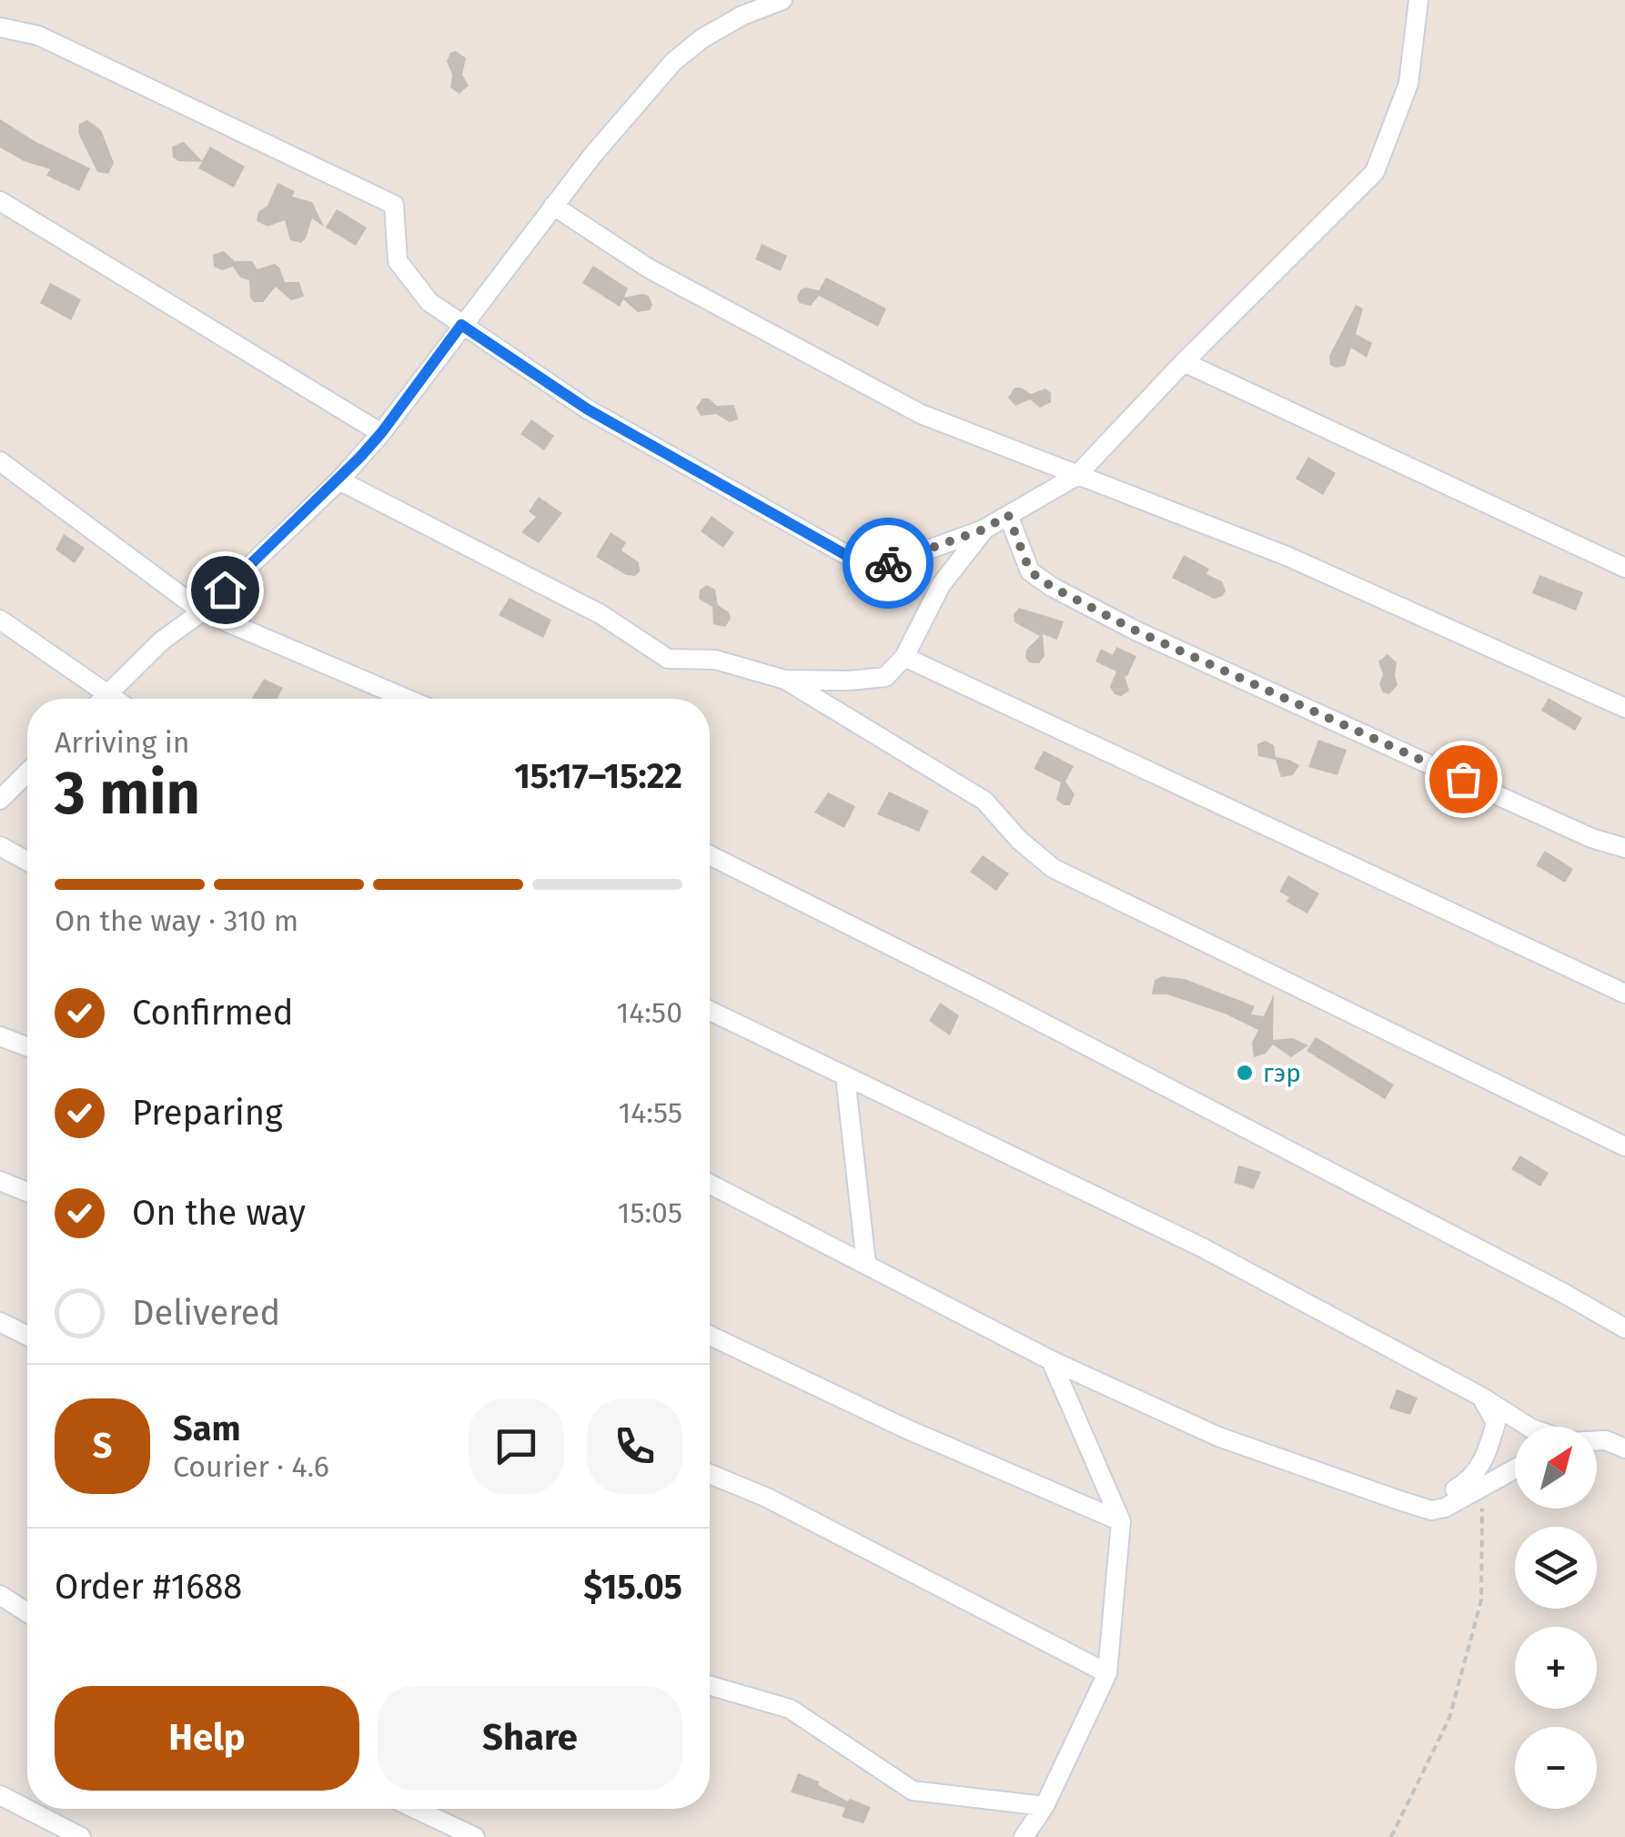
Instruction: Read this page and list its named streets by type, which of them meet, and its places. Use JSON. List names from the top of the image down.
{
  "places": ["гэр"],
  "north": "top right",
  "page": {
    "heading": ["3 min", "Arriving in", "15:17–15:22"],
    "panel": [
      "Sam",
      "Courier · 4.6",
      "Order #1688",
      "$15.05"
    ],
    "bar": "On the way · 310 m",
    "list": [
      ["Confirmed", "14:50"],
      ["Preparing", "14:55"],
      ["On the way", "15:05"],
      "Delivered"
    ],
    "round": "S",
    "map_buttons": ["+", "−"],
    "buttons": ["Help", "Share"]
  }
}
